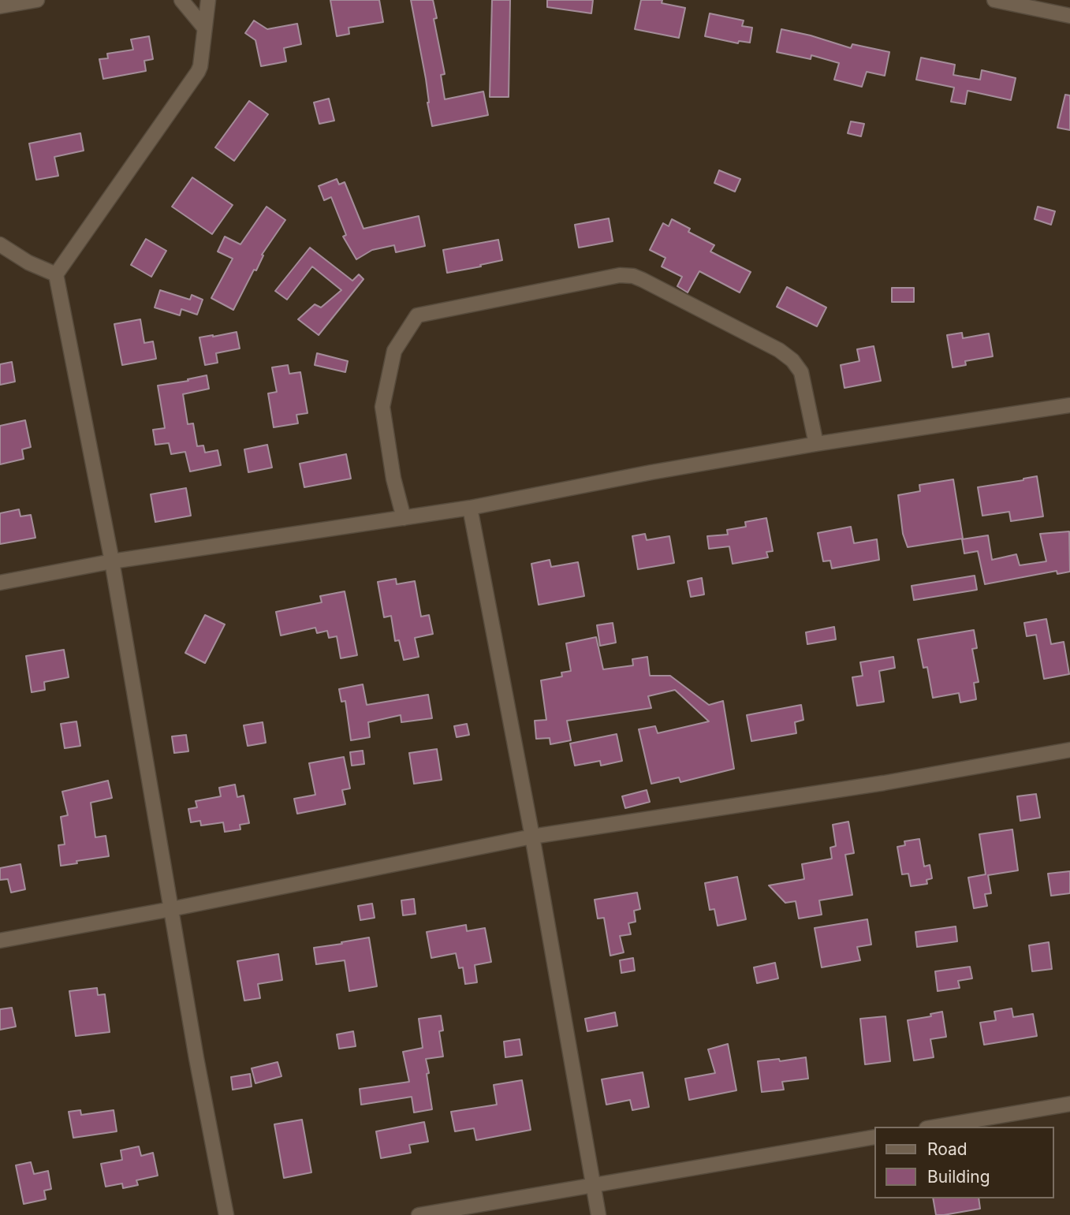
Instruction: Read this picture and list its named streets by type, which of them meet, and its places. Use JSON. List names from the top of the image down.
{
  "legend": ["Road", "Building"]
}
